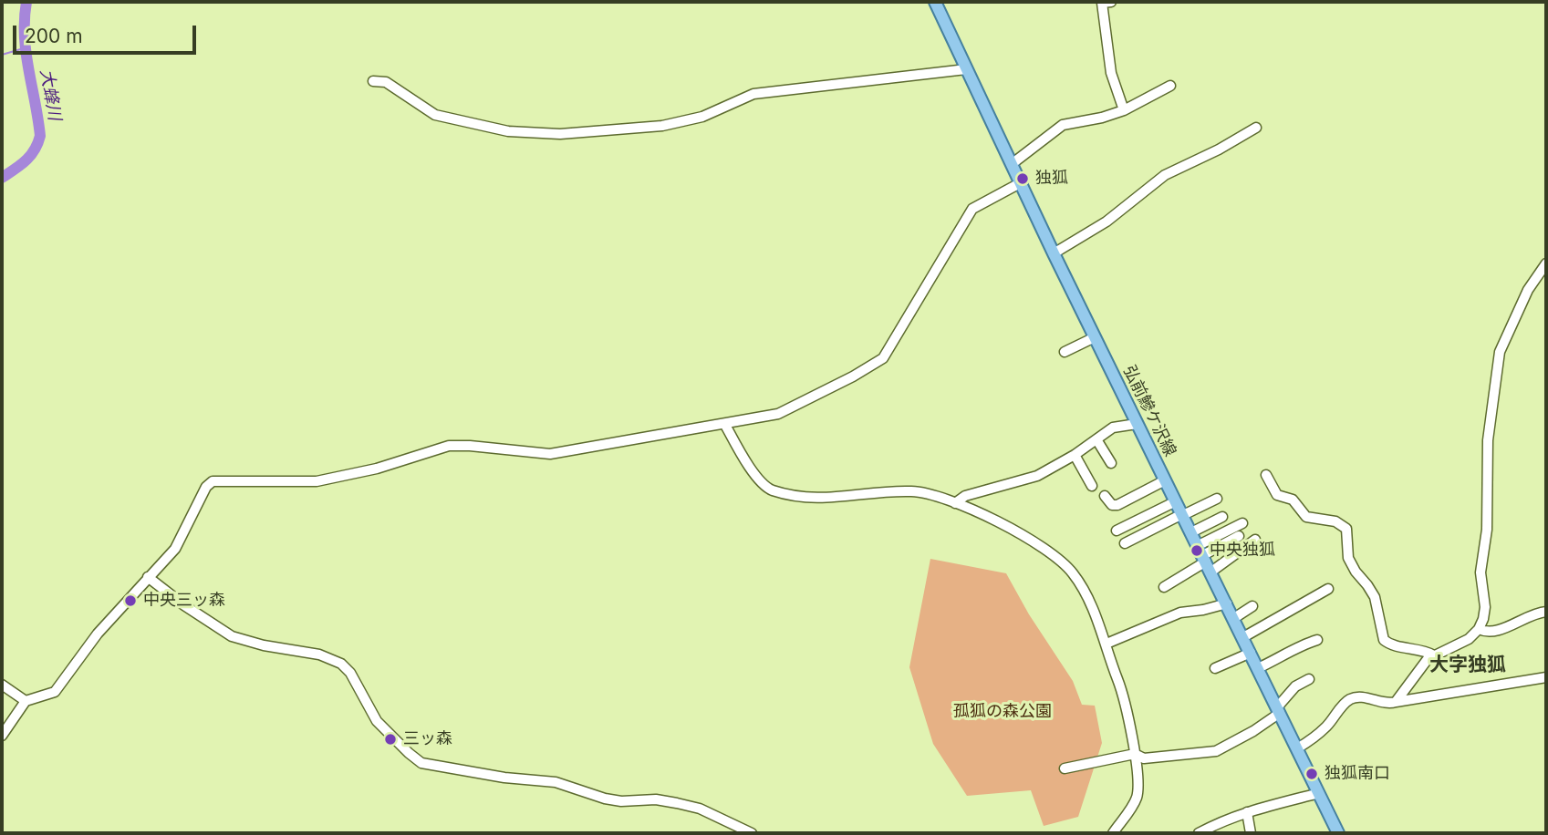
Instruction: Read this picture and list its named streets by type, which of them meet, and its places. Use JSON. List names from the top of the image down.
{
  "streets": {
    "main road": ["弘前鰺ケ沢線"]
  },
  "districts": ["大字独狐"],
  "water": ["大蜂川"],
  "parks": ["孤狐の森公園"],
  "places": [
    "独狐",
    "中央独狐",
    "中央三ッ森",
    "三ッ森",
    "独狐南口"
  ],
  "scale_bar": "200 m"
}
